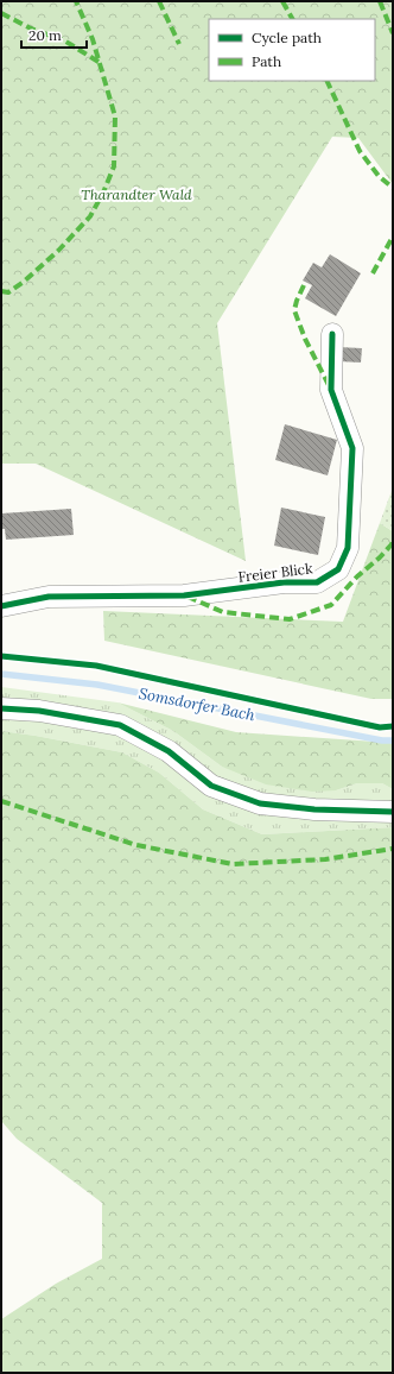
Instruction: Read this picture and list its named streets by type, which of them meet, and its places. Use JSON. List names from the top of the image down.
{
  "streets": {
    "street": ["Freier Blick"]
  },
  "water": ["Somsdorfer Bach"],
  "parks": ["Tharandter Wald"],
  "legend": ["Cycle path", "Path"],
  "scale_bar": "20 m"
}
